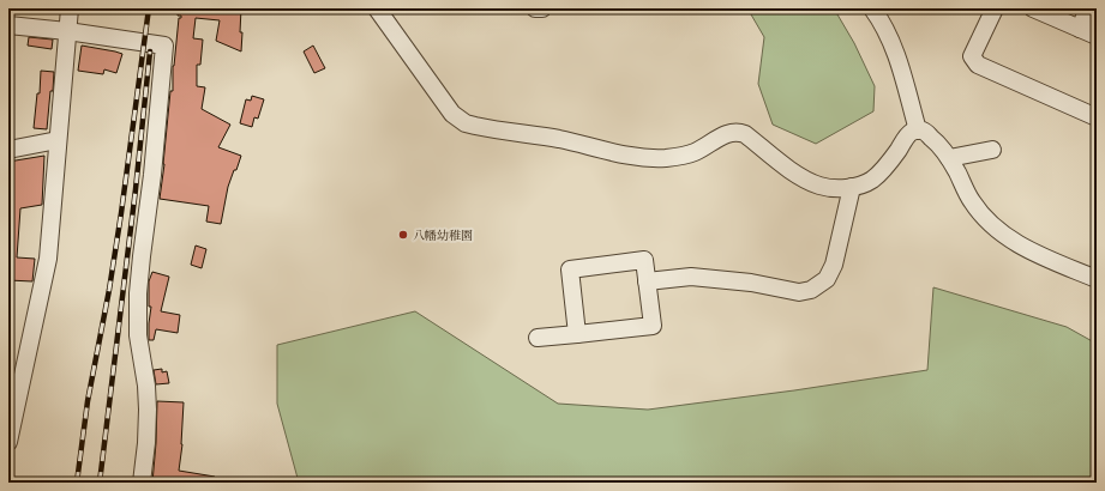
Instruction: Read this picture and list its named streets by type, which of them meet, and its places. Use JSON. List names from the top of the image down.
{
  "places": ["八幡幼稚園"]
}
